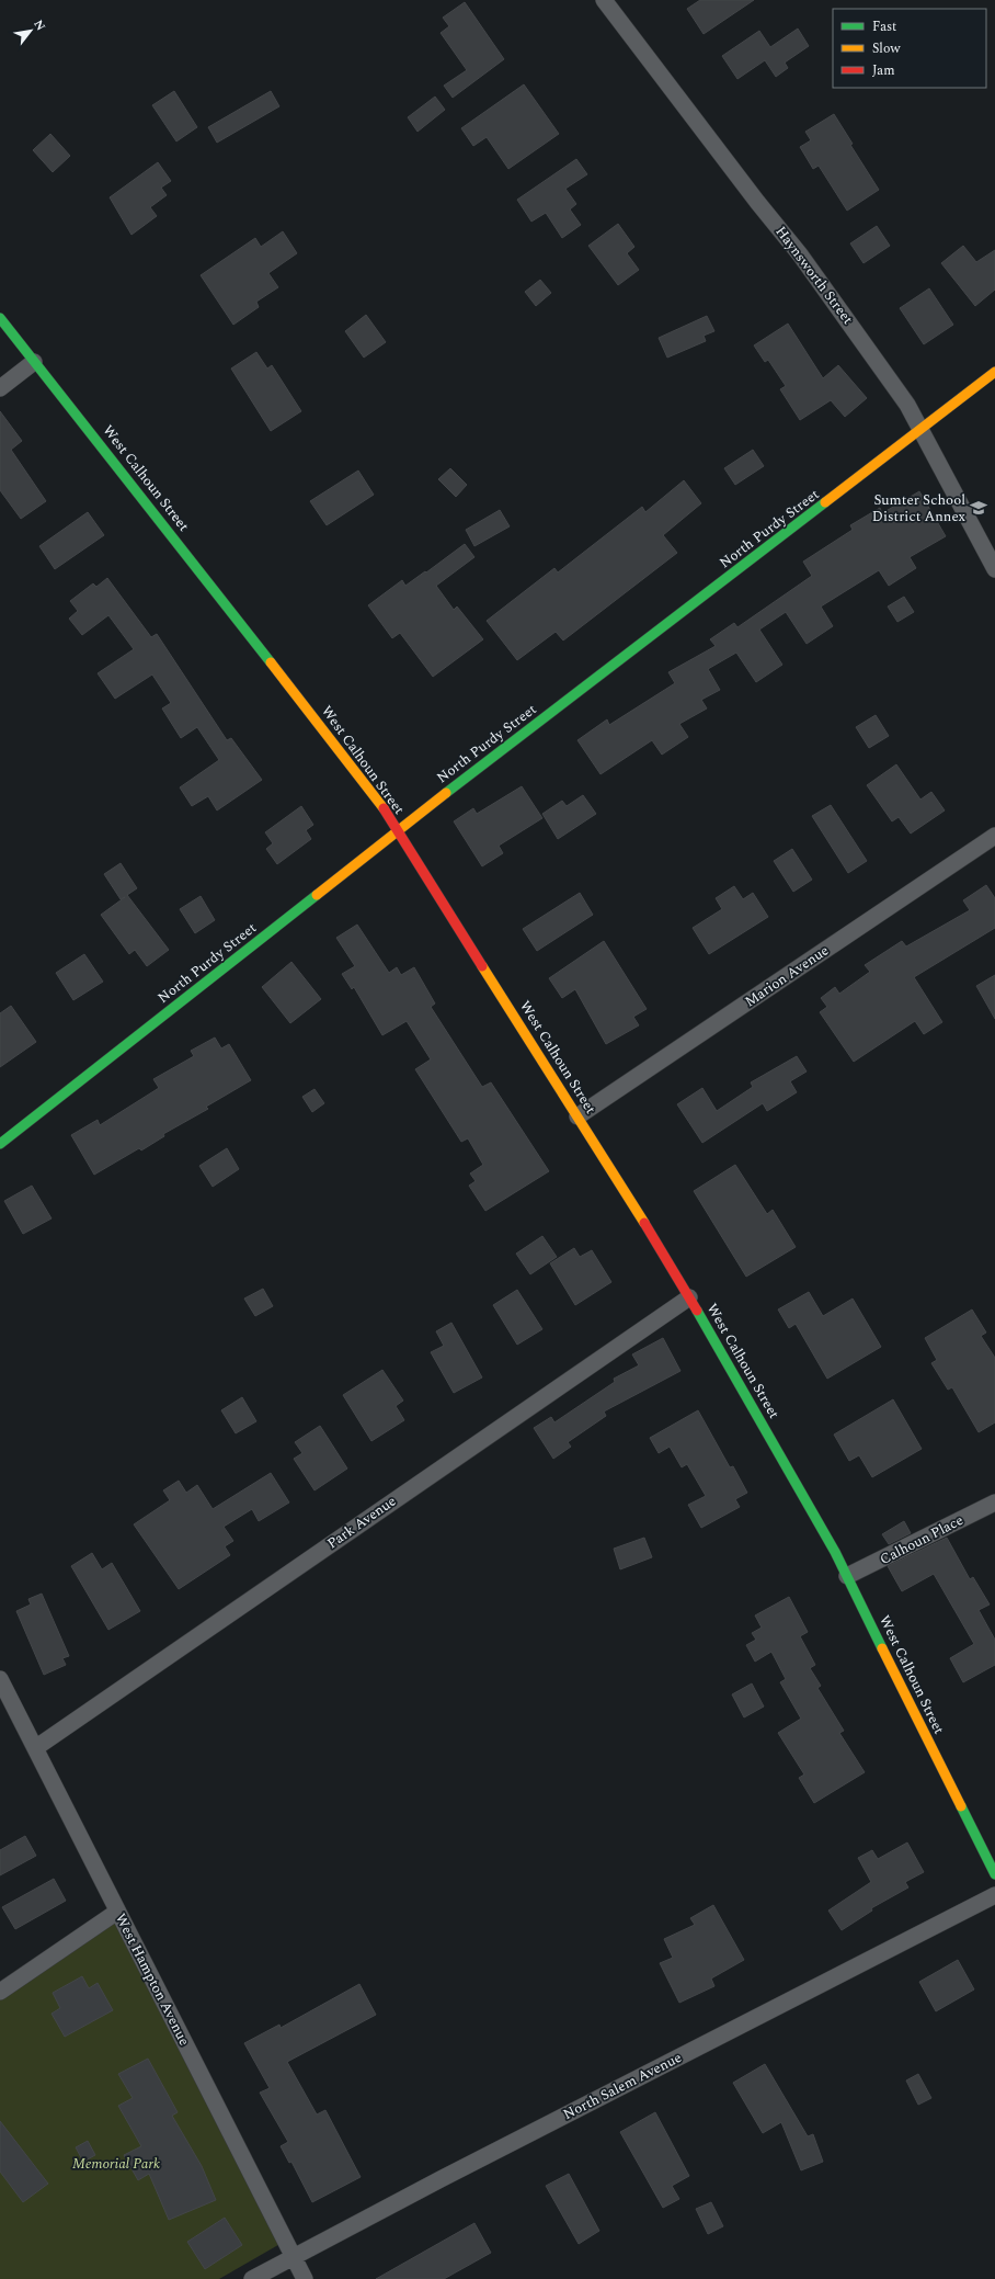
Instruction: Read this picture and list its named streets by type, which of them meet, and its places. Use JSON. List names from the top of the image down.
{
  "streets": {
    "street": [
      "Haynsworth Street",
      "West Calhoun Street",
      "North Purdy Street",
      "Marion Avenue",
      "Park Avenue",
      "Calhoun Place",
      "West Hampton Avenue",
      "North Salem Avenue"
    ]
  },
  "crossings": [
    ["Haynsworth Street", "North Purdy Street"],
    ["West Calhoun Street", "North Purdy Street"],
    ["West Calhoun Street", "Marion Avenue"],
    ["West Calhoun Street", "Park Avenue"],
    ["West Calhoun Street", "Calhoun Place"],
    ["Park Avenue", "West Hampton Avenue"],
    ["West Hampton Avenue", "North Salem Avenue"]
  ],
  "parks": ["Memorial Park"],
  "places": {
    "school or university": ["Sumter School District Annex"]
  },
  "legend": ["Fast", "Slow", "Jam"],
  "north": "top right"
}
